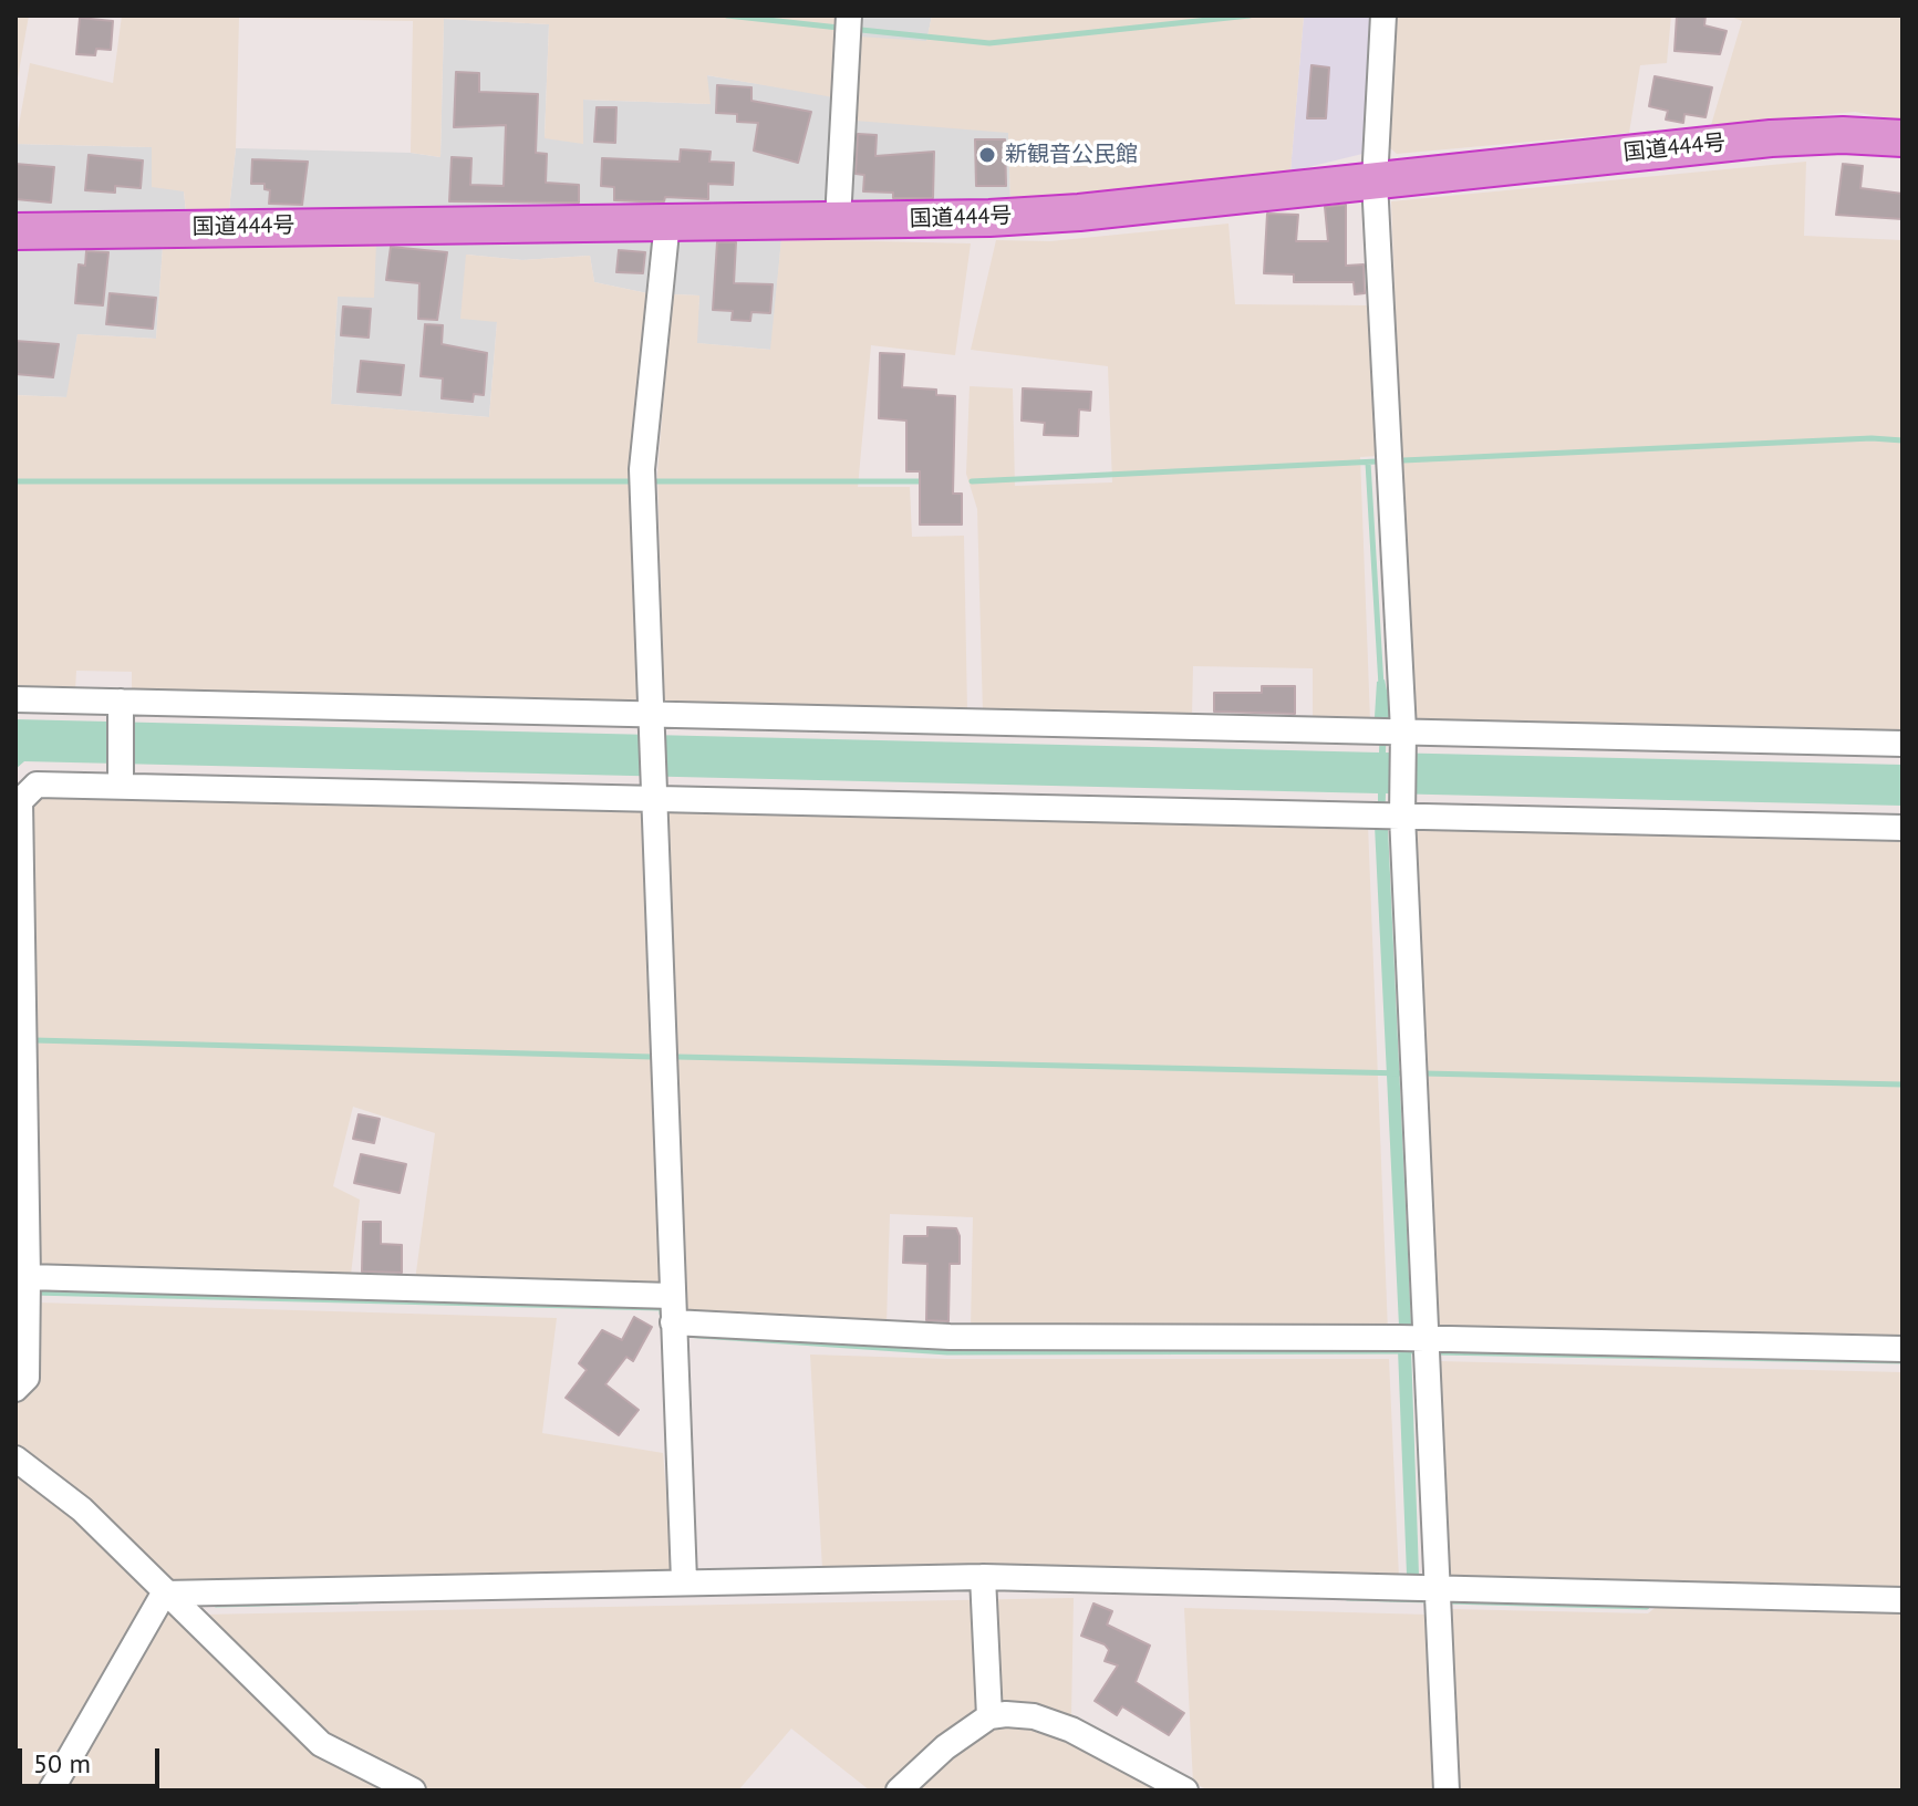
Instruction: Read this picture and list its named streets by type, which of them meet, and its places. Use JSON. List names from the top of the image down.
{
  "streets": {
    "highway": ["国道444号"]
  },
  "places": ["新観音公民館"],
  "scale_bar": "50 m"
}
